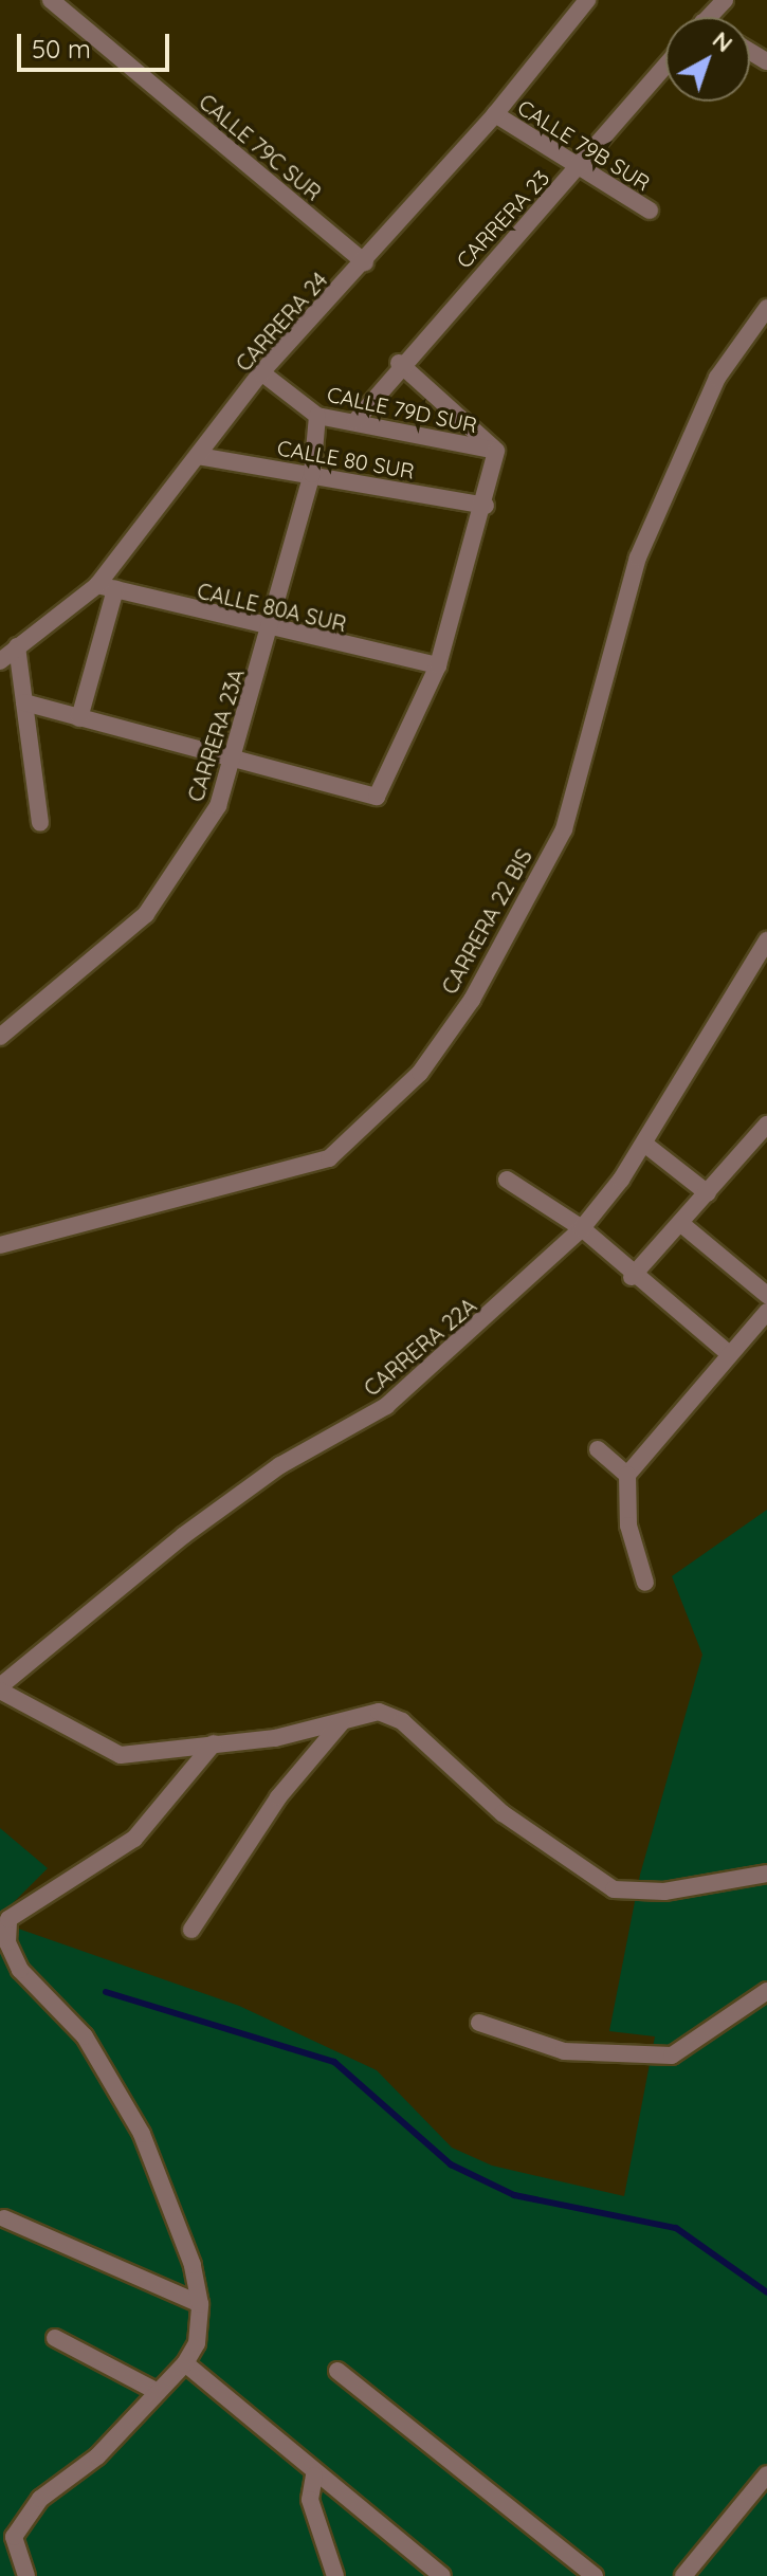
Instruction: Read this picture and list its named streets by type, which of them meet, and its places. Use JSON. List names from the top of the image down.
{
  "streets": {
    "street": [
      "CALLE 79B SUR",
      "CALLE 79C SUR",
      "CARRERA 23",
      "CARRERA 24",
      "CALLE 79D SUR",
      "CALLE 80 SUR",
      "CALLE 80A SUR",
      "CARRERA 23A",
      "CARRERA 22 BIS",
      "CARRERA 22A"
    ]
  },
  "crossings": [
    ["CALLE 79B SUR", "CARRERA 23"],
    ["CALLE 79B SUR", "CARRERA 24"],
    ["CALLE 79C SUR", "CARRERA 24"],
    ["CARRERA 23", "CALLE 79D SUR"],
    ["CARRERA 24", "CALLE 79D SUR"],
    ["CARRERA 24", "CALLE 80 SUR"],
    ["CARRERA 24", "CALLE 80A SUR"],
    ["CALLE 79D SUR", "CARRERA 23A"],
    ["CALLE 80 SUR", "CARRERA 23A"],
    ["CALLE 80A SUR", "CARRERA 23A"]
  ],
  "scale_bar": "50 m",
  "north": "top right"
}
